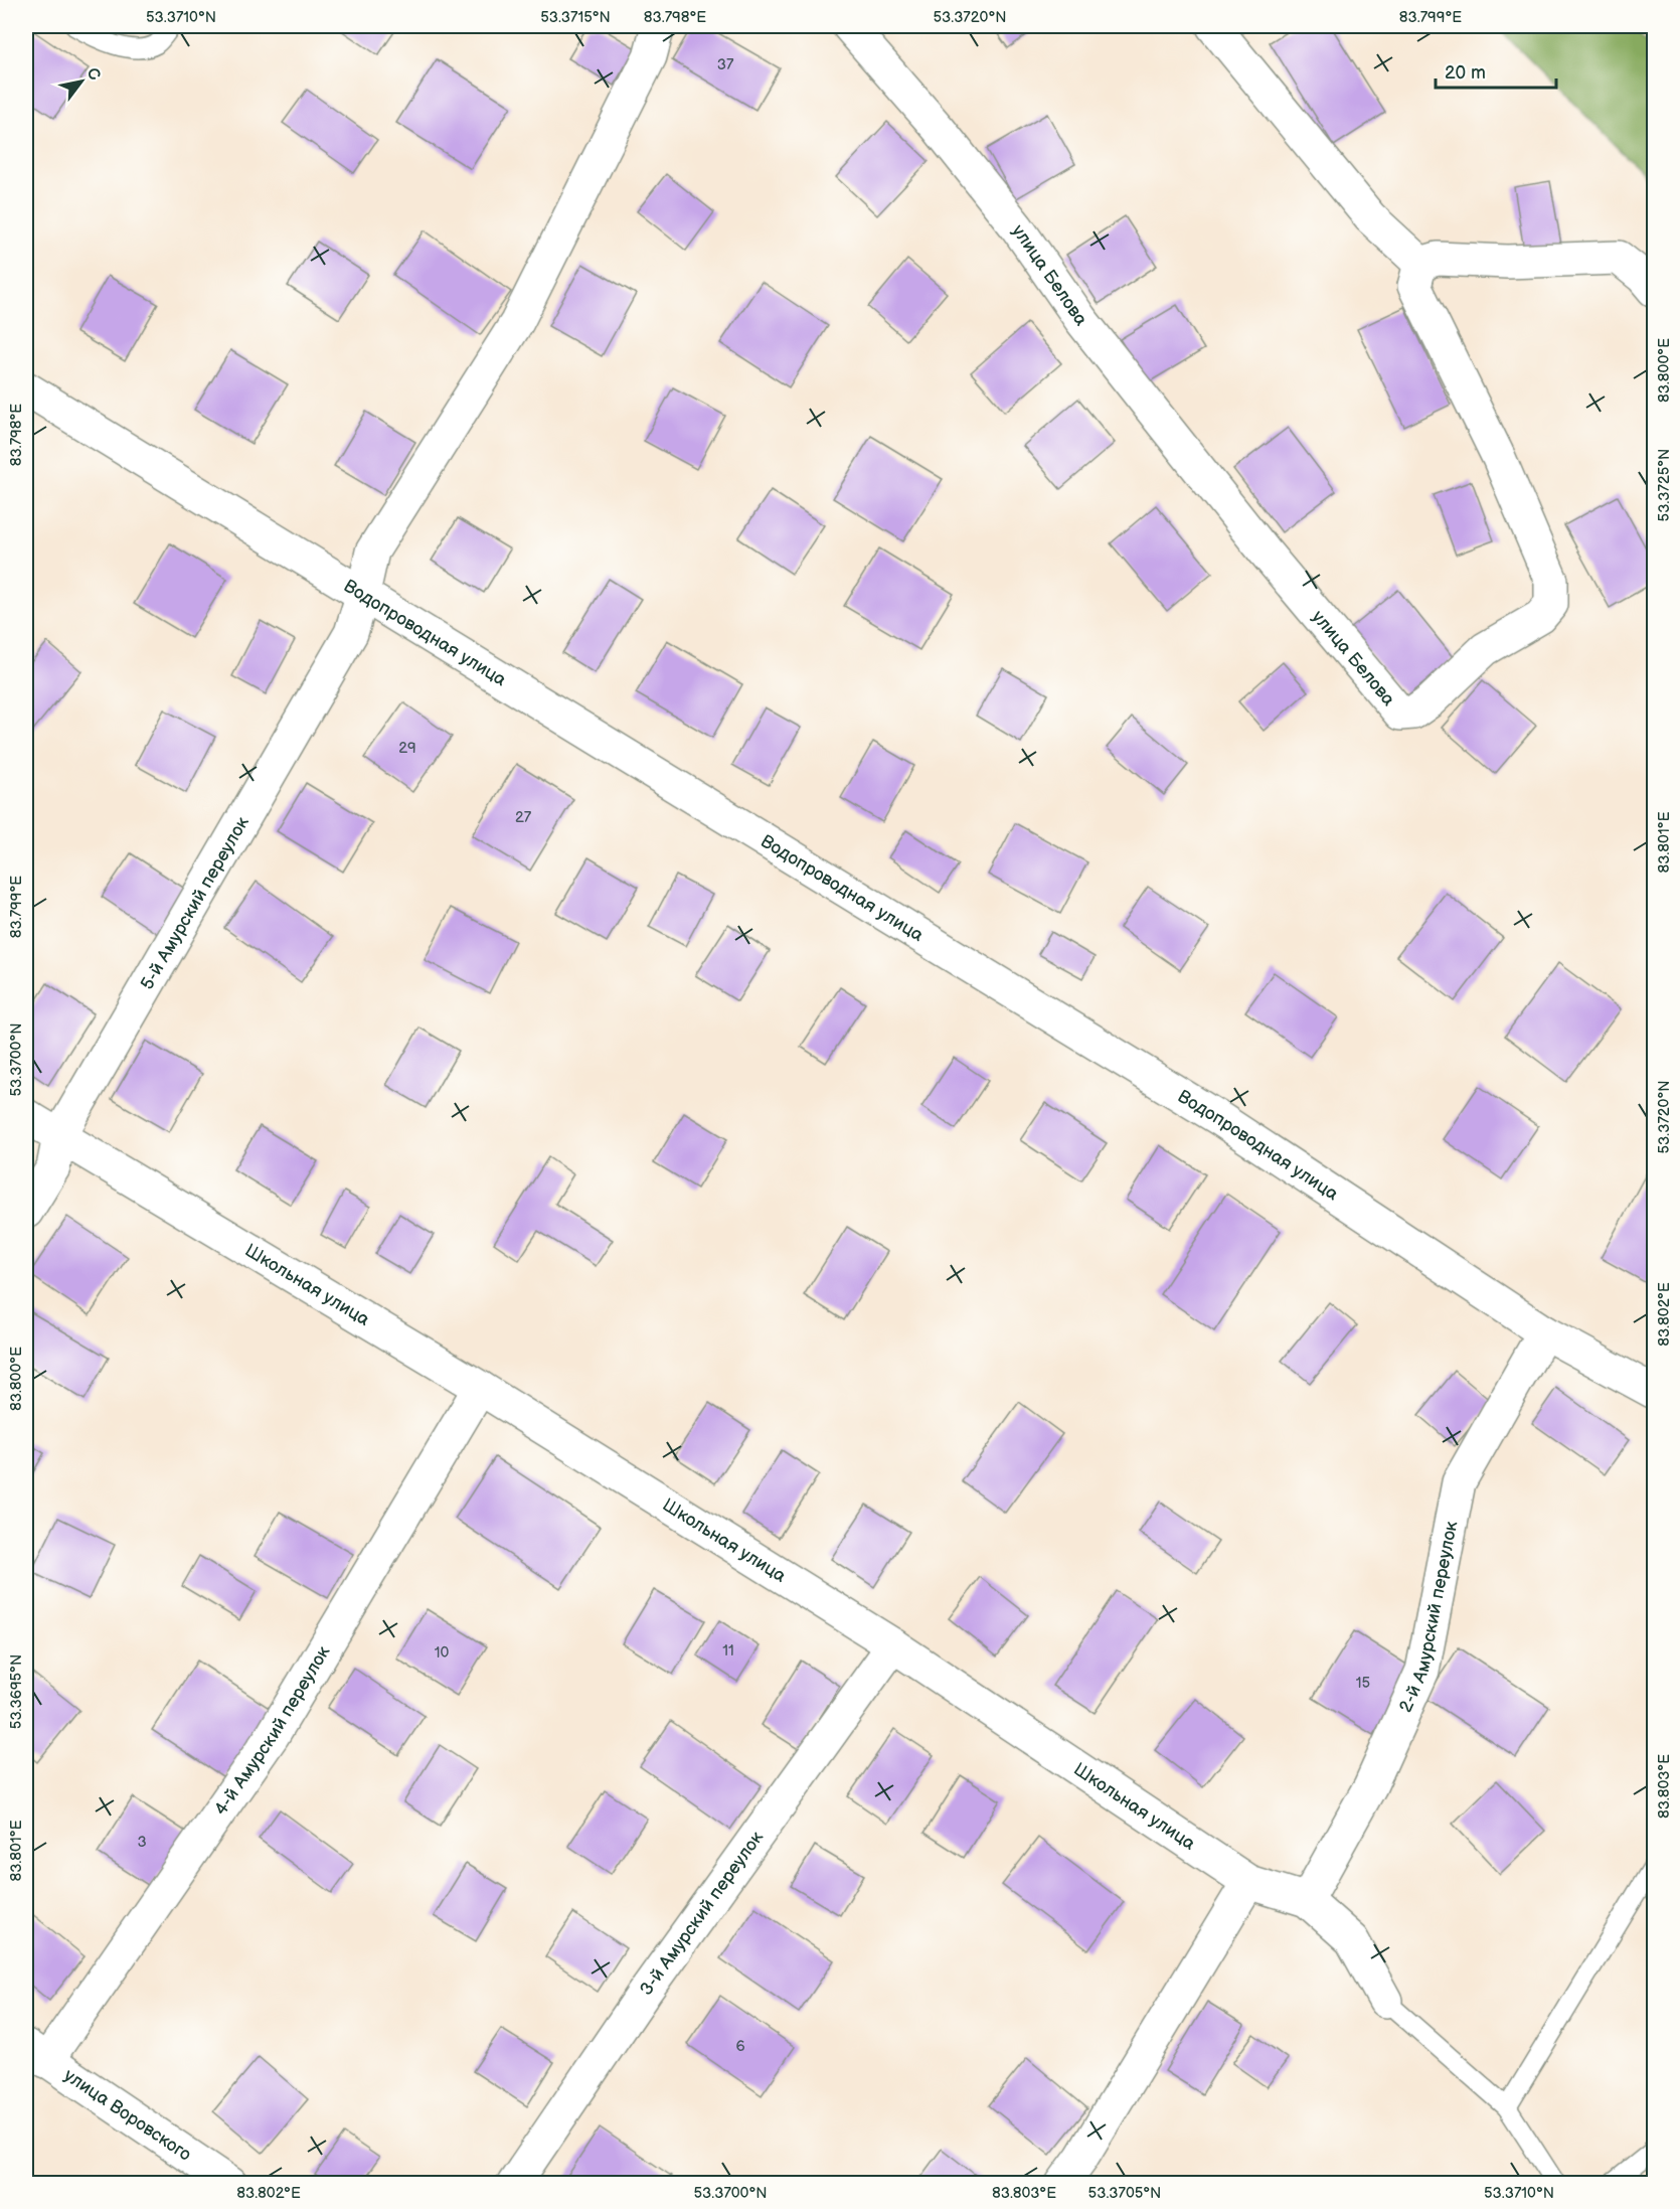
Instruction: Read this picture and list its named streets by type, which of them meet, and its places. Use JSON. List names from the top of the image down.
{
  "streets": {
    "street": [
      "улица Белова",
      "Водопроводная улица",
      "5-й Амурский переулок",
      "Школьная улица",
      "2-й Амурский переулок",
      "4-й Амурский переулок",
      "3-й Амурский переулок",
      "улица Воровского"
    ]
  },
  "crossings": [
    ["Водопроводная улица", "5-й Амурский переулок"],
    ["Водопроводная улица", "2-й Амурский переулок"],
    ["5-й Амурский переулок", "Школьная улица"],
    ["Школьная улица", "2-й Амурский переулок"],
    ["Школьная улица", "4-й Амурский переулок"],
    ["Школьная улица", "3-й Амурский переулок"],
    ["4-й Амурский переулок", "улица Воровского"]
  ],
  "house_numbers": [
    "37",
    "29",
    "27",
    "11",
    "10",
    "15",
    "3",
    "6"
  ],
  "scale_bar": "20 m",
  "north": "top right",
  "coordinates": [
    "53.3710°N",
    "53.3715°N",
    "83.798°E",
    "53.3720°N",
    "83.799°E",
    "83.800°E",
    "53.3725°N",
    "83.801°E",
    "53.3700°N",
    "83.802°E",
    "53.3695°N",
    "83.803°E",
    "53.3705°N"
  ]
}
